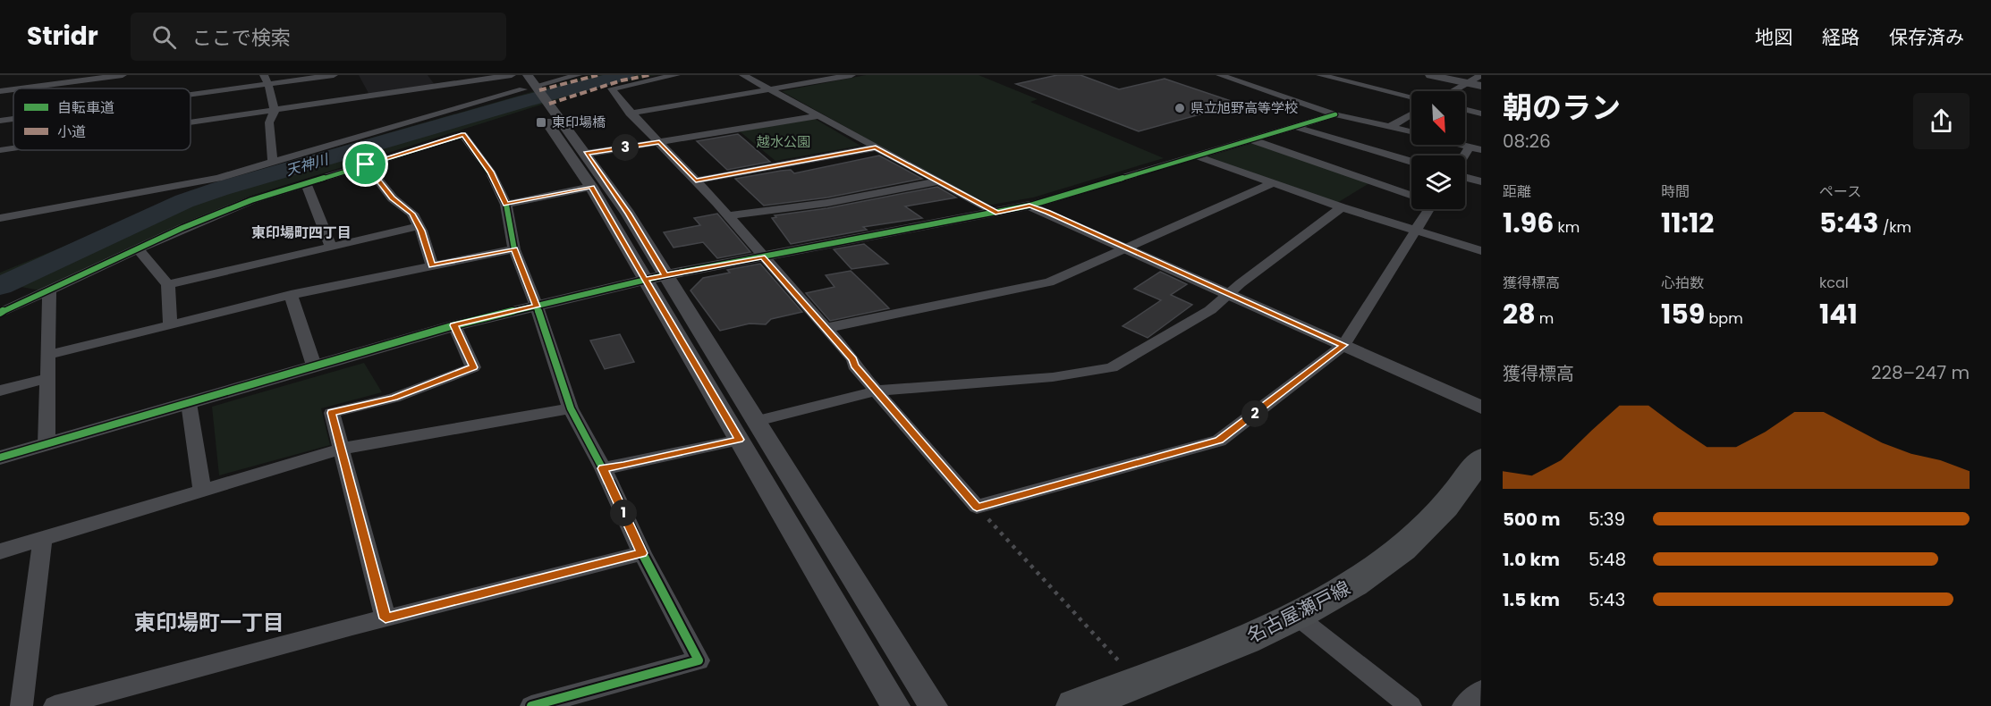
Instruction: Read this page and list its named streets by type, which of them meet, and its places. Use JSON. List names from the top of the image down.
{
  "streets": {
    "main road": ["名古屋瀬戸線"]
  },
  "districts": ["東印場町四丁目", "東印場町一丁目"],
  "water": ["天神川"],
  "parks": ["越水公園"],
  "places": {
    "other": ["県立旭野高等学校"],
    "transit": ["東印場橋"]
  },
  "legend": ["自転車道", "小道"],
  "north": "bottom right",
  "page": {
    "header": "Stridr",
    "search": "ここで検索",
    "nav": ["地図", "経路", "保存済み"],
    "heading": ["朝のラン", "08:26"],
    "pins": ["3", "2", "1"],
    "stats": [
      ["距離", "1.96 km"],
      ["時間", "11:12"],
      ["ペース", "5:43 /km"],
      ["獲得標高", "28 m"],
      ["心拍数", "159 bpm"],
      ["kcal", "141"]
    ],
    "chart": ["獲得標高", "228–247 m"],
    "list": [
      {
        "name": "500 m",
        "note": "5:39"
      },
      {
        "name": "1.0 km",
        "note": "5:48"
      },
      {
        "name": "1.5 km",
        "note": "5:43"
      }
    ]
  }
}
